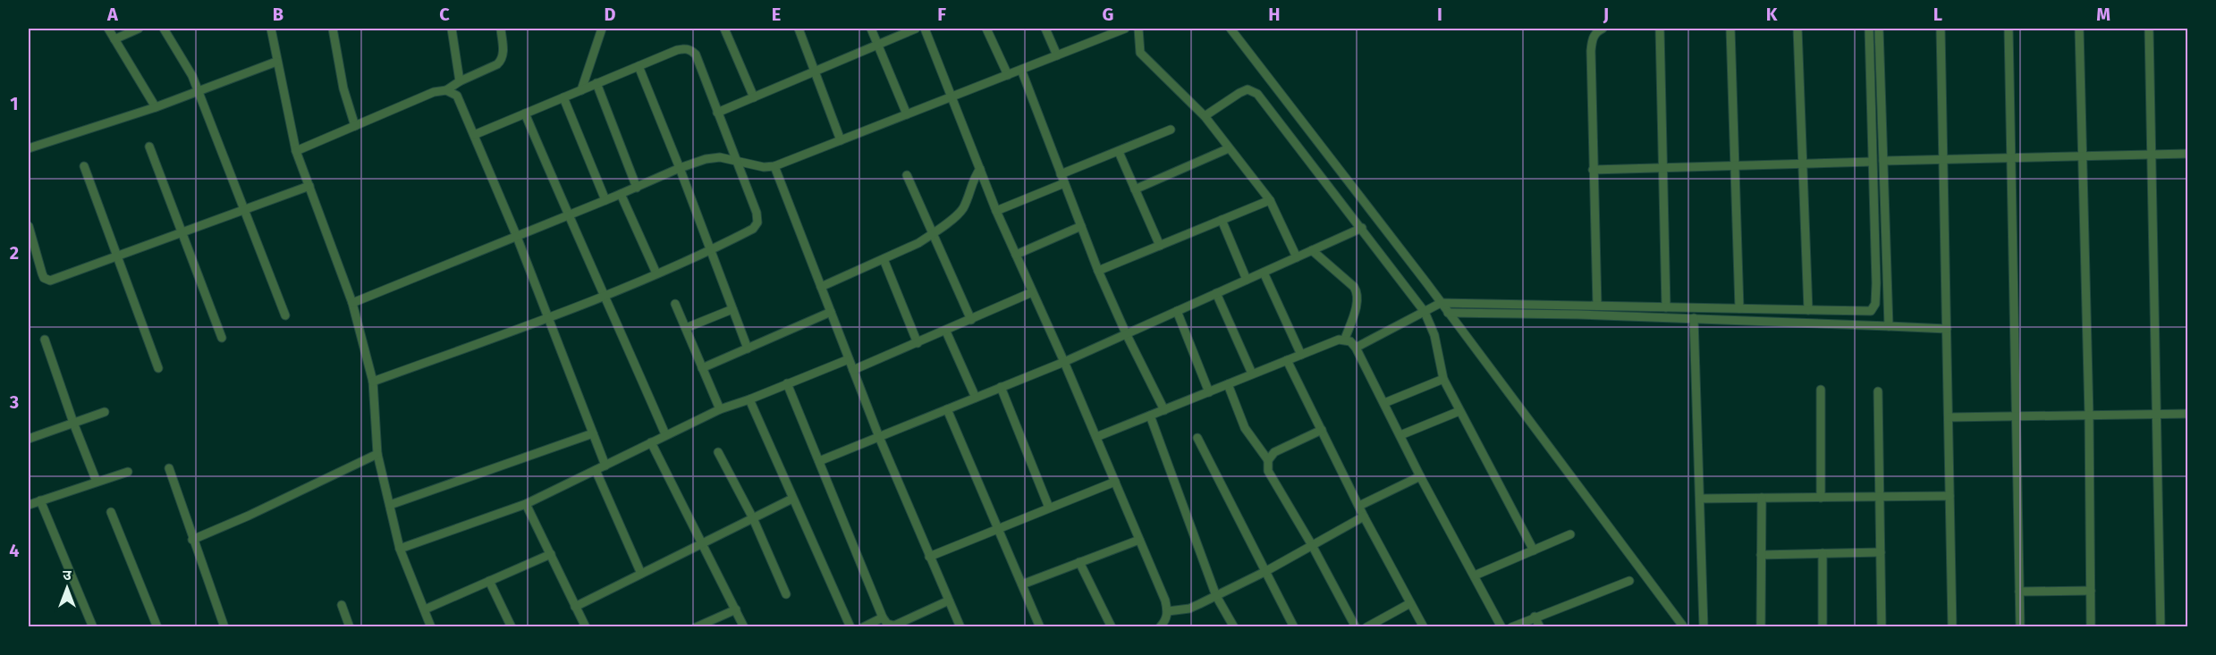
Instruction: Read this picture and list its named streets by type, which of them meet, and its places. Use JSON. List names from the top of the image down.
{
  "north": "top",
  "grid": {
    "columns": [
      "A",
      "B",
      "C",
      "D",
      "E",
      "F",
      "G",
      "H",
      "I",
      "J",
      "K",
      "L",
      "M"
    ],
    "rows": [
      "1",
      "2",
      "3",
      "4"
    ]
  }
}
